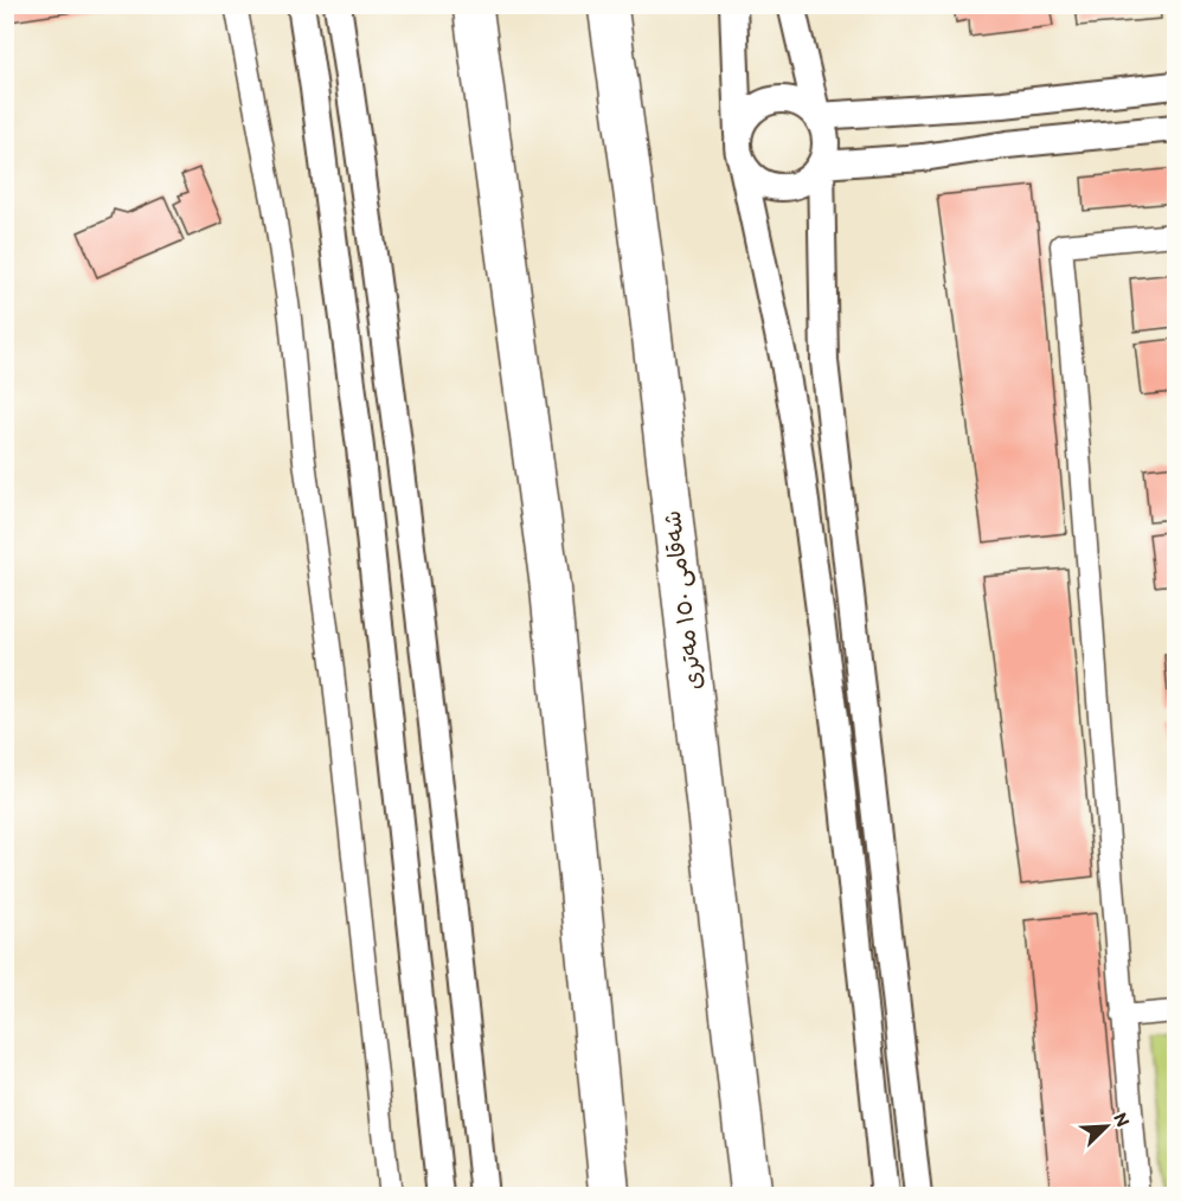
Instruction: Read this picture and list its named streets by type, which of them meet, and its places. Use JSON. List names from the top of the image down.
{
  "streets": {
    "highway": ["شەقامی ١٥٠ مەتری"]
  },
  "north": "top right"
}
